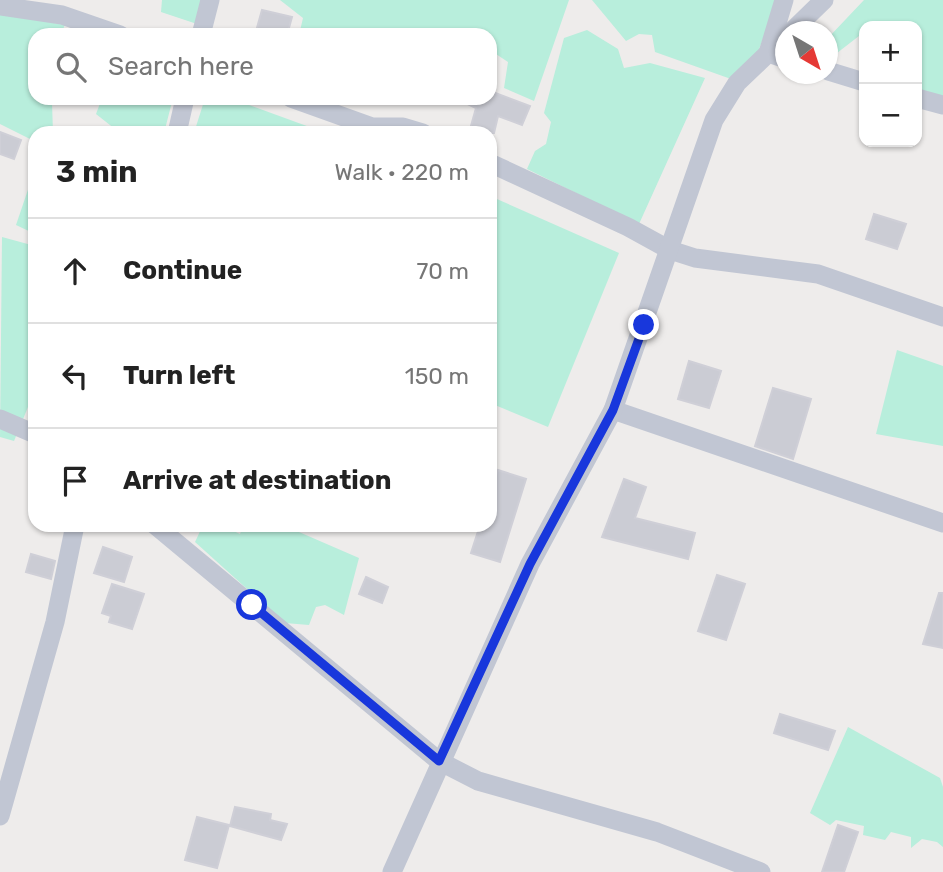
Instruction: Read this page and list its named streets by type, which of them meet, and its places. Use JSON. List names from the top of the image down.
{
  "north": "bottom right",
  "page": {
    "map_buttons": ["+", "−"],
    "search": "Search here",
    "heading": ["3 min", "Walk · 220 m"],
    "list": [
      ["Continue", "70 m"],
      ["Turn left", "150 m"],
      "Arrive at destination"
    ]
  }
}
